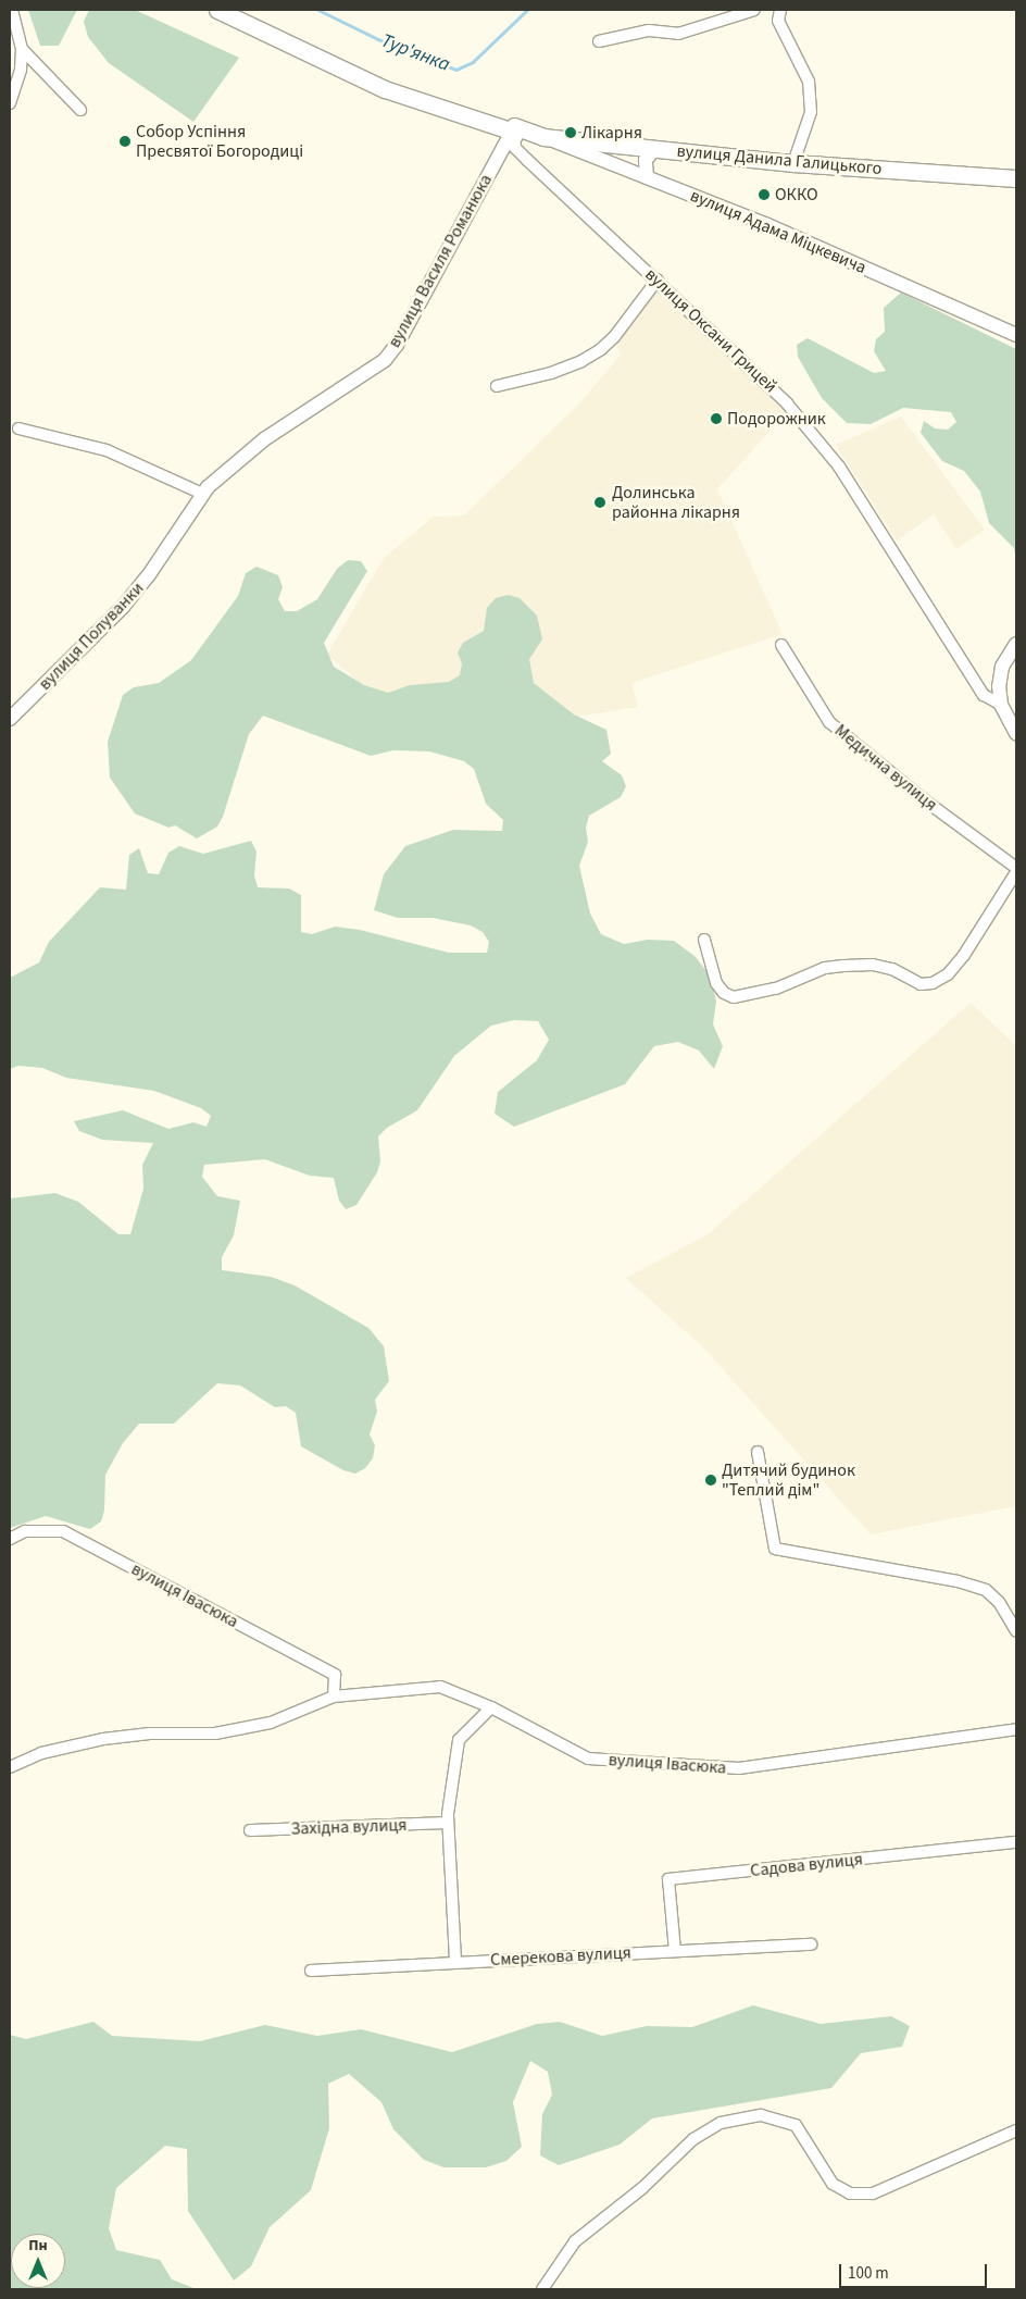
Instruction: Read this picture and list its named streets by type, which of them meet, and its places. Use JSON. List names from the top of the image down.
{
  "streets": {
    "main road": ["вулиця Данила Галицького", "вулиця Адама Міцкевича"],
    "street": [
      "вулиця Василя Романюка",
      "вулиця Оксани Грицей",
      "вулиця Полуванки",
      "Медична вулиця",
      "вулиця Івасюка",
      "Західна вулиця",
      "Садова вулиця",
      "Смерекова вулиця"
    ]
  },
  "crossings": [
    ["вулиця Данила Галицького", "вулиця Адама Міцкевича"],
    ["вулиця Адама Міцкевича", "вулиця Василя Романюка"],
    ["вулиця Адама Міцкевича", "вулиця Оксани Грицей"],
    ["вулиця Василя Романюка", "вулиця Оксани Грицей"],
    ["вулиця Василя Романюка", "вулиця Полуванки"],
    ["Садова вулиця", "Смерекова вулиця"]
  ],
  "water": ["Тур'янка"],
  "places": [
    "Лікарня",
    "Собор Успіння Пресвятої Богородиці",
    "ОККО",
    "Подорожник",
    "Долинська районна лікарня",
    "Дитячий будинок \"Теплий дім\""
  ],
  "scale_bar": "100 m",
  "north": "top"
}
